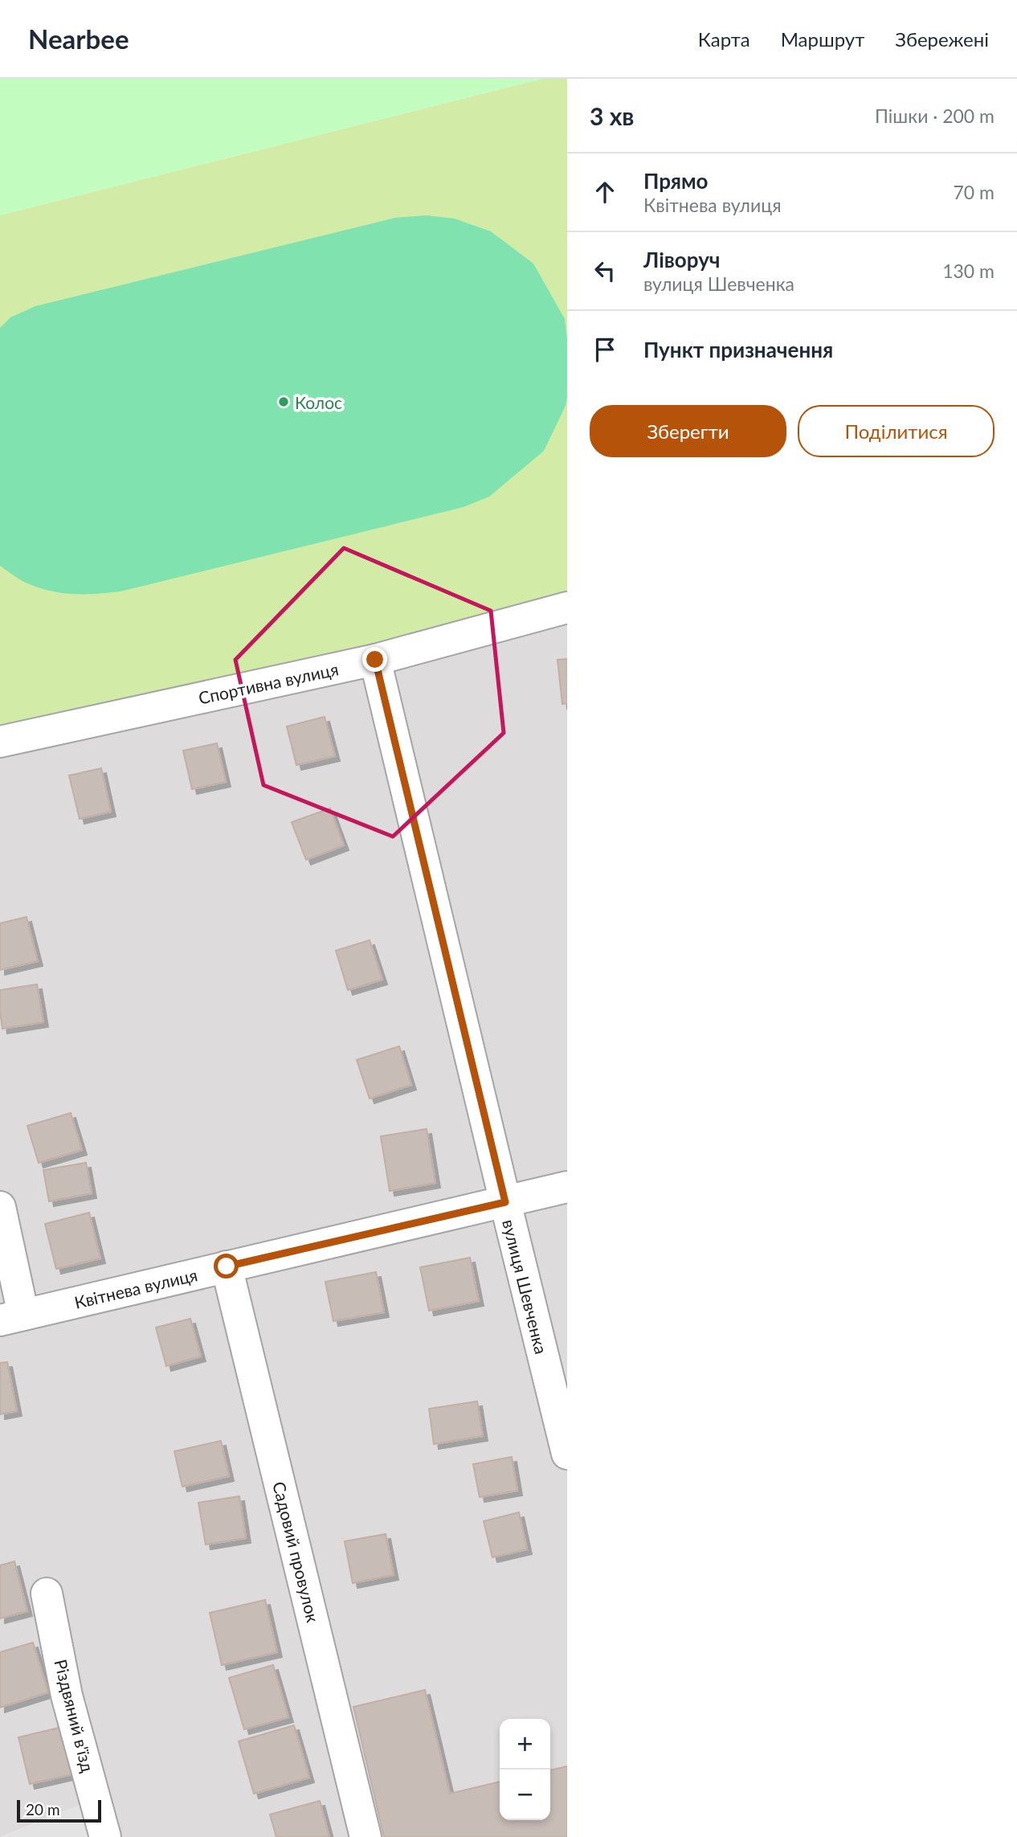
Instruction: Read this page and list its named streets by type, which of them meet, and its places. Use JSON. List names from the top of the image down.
{
  "streets": {
    "street": [
      "Спортивна вулиця",
      "вулиця Шевченка",
      "Квітнева вулиця",
      "Садовий провулок",
      "Різдвяний в'їзд"
    ]
  },
  "crossings": [
    ["Спортивна вулиця", "вулиця Шевченка"],
    ["вулиця Шевченка", "Квітнева вулиця"],
    ["Квітнева вулиця", "Садовий провулок"]
  ],
  "places": ["Колос"],
  "scale_bar": "20 m",
  "page": {
    "header": "Nearbee",
    "nav": ["Карта", "Маршрут", "Збережені"],
    "heading": ["3 хв", "Пішки · 200 m"],
    "list": [
      ["Прямо", "Квітнева вулиця", "70 m"],
      ["Ліворуч", "вулиця Шевченка", "130 m"],
      "Пункт призначення"
    ],
    "buttons": ["Зберегти", "Поділитися"],
    "map_buttons": ["+", "−"],
    "scale": "20 m"
  }
}
